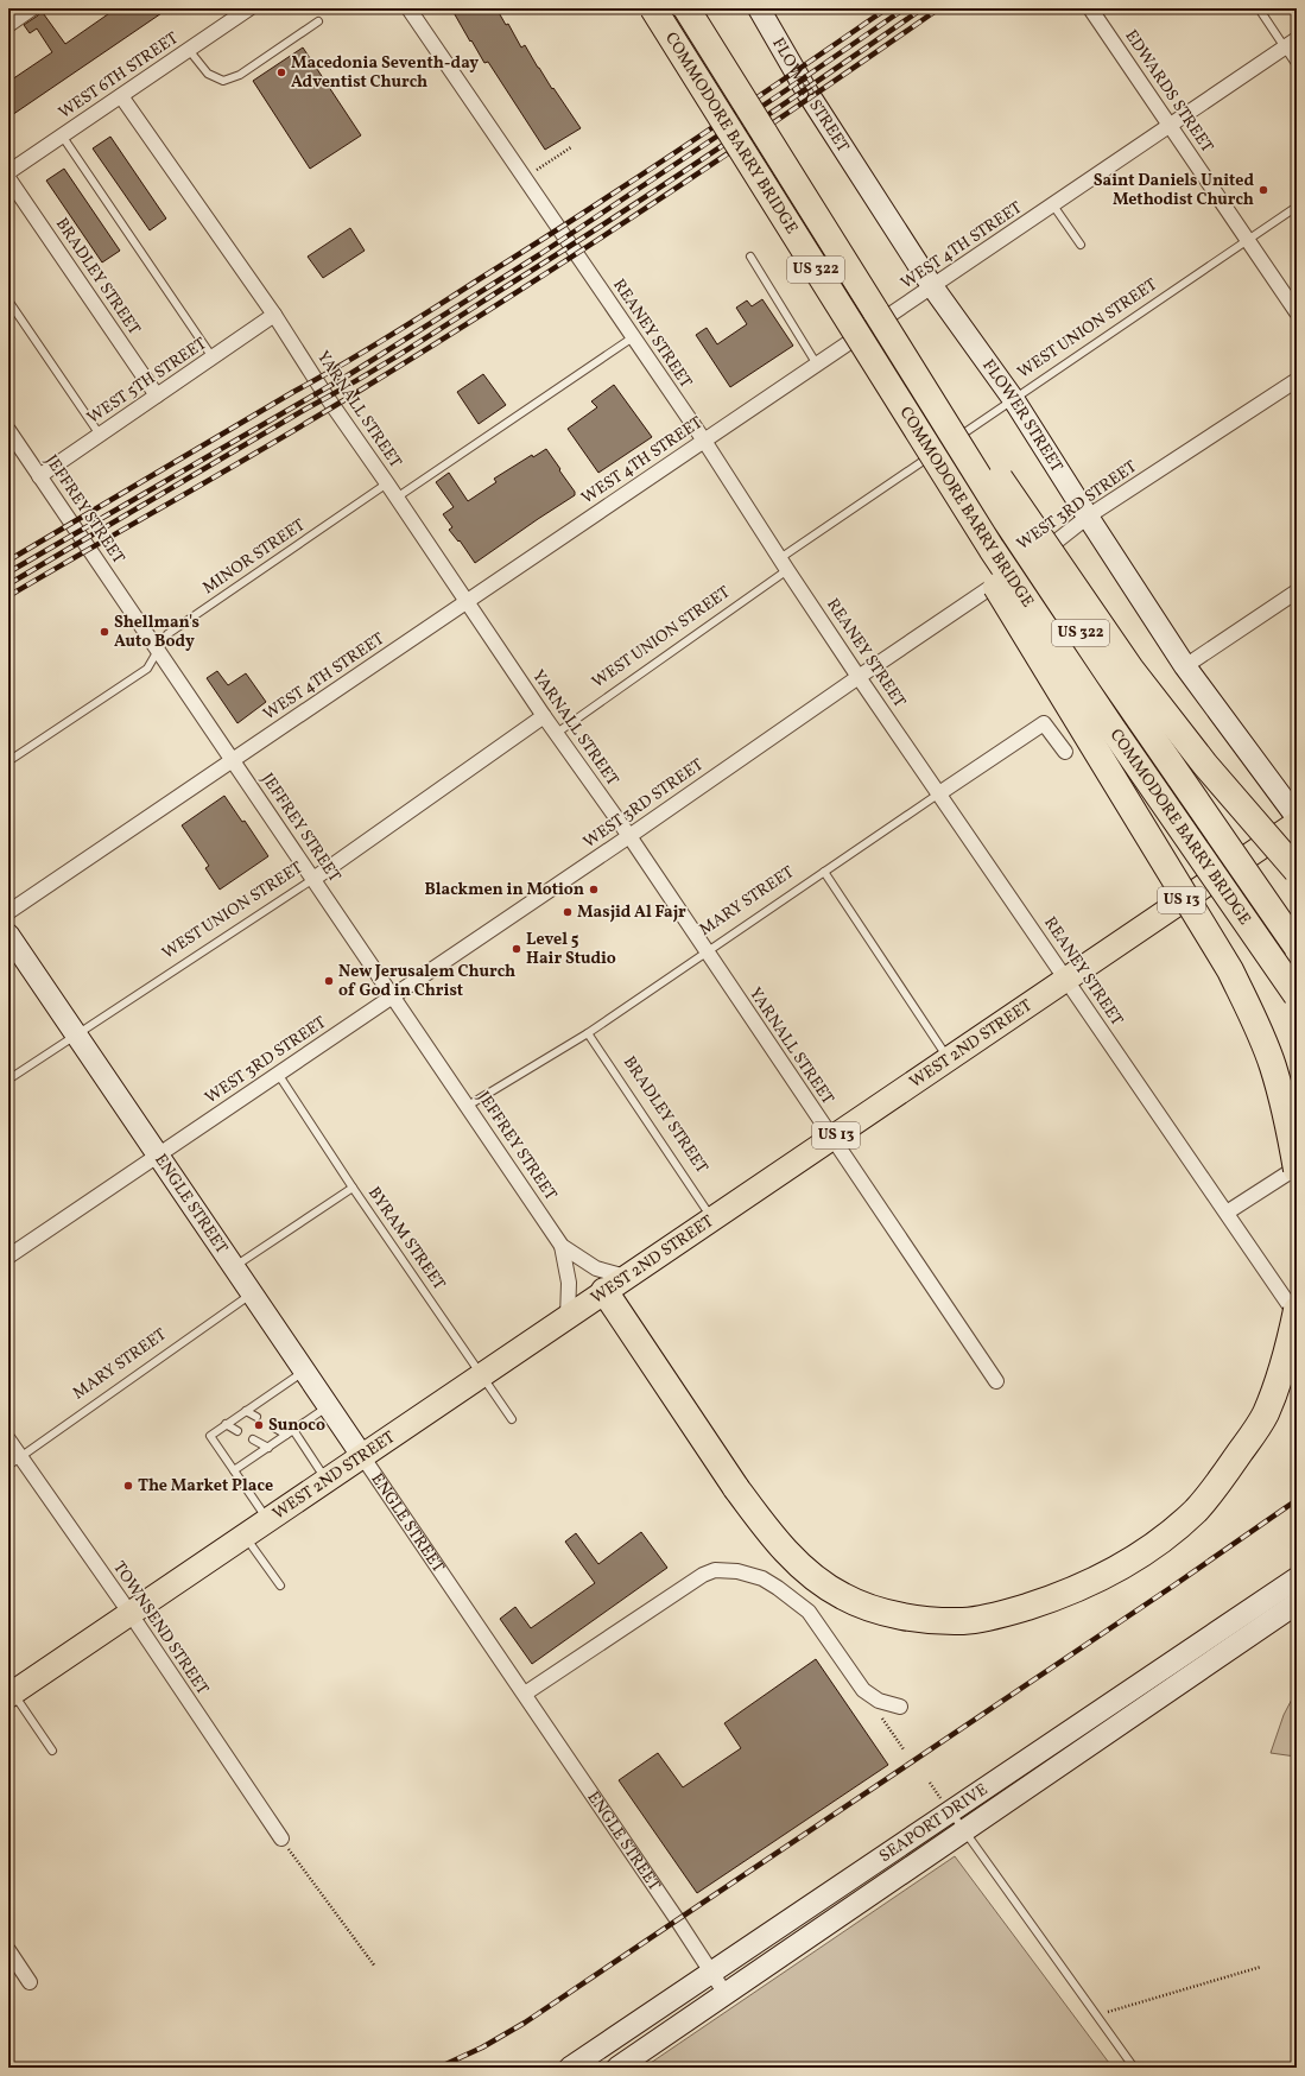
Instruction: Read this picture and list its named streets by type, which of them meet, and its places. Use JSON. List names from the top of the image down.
{
  "streets": {
    "highway": ["COMMODORE BARRY BRIDGE", "US 322"],
    "main road": ["US 13", "WEST 2ND STREET"],
    "street": [
      "WEST 6TH STREET",
      "EDWARDS STREET",
      "FLOWER STREET",
      "WEST 4TH STREET",
      "BRADLEY STREET",
      "WEST UNION STREET",
      "REANEY STREET",
      "WEST 5TH STREET",
      "YARNALL STREET",
      "WEST 3RD STREET",
      "JEFFREY STREET",
      "MARY STREET",
      "ENGLE STREET",
      "TOWNSEND STREET",
      "SEAPORT DRIVE"
    ],
    "lane": ["MINOR STREET", "BYRAM STREET"]
  },
  "crossings": [
    ["WEST 6TH STREET", "YARNALL STREET"],
    ["EDWARDS STREET", "WEST 4TH STREET"],
    ["EDWARDS STREET", "WEST UNION STREET"],
    ["FLOWER STREET", "WEST 4TH STREET"],
    ["FLOWER STREET", "WEST UNION STREET"],
    ["FLOWER STREET", "WEST 3RD STREET"],
    ["WEST 4TH STREET", "REANEY STREET"],
    ["WEST 4TH STREET", "YARNALL STREET"],
    ["WEST 4TH STREET", "JEFFREY STREET"],
    ["BRADLEY STREET", "WEST 5TH STREET"],
    ["BRADLEY STREET", "MARY STREET"],
    ["BRADLEY STREET", "WEST 2ND STREET"],
    ["WEST UNION STREET", "REANEY STREET"],
    ["WEST UNION STREET", "YARNALL STREET"],
    ["WEST UNION STREET", "JEFFREY STREET"],
    ["WEST UNION STREET", "ENGLE STREET"],
    ["REANEY STREET", "WEST 3RD STREET"],
    ["REANEY STREET", "MARY STREET"],
    ["REANEY STREET", "WEST 2ND STREET"],
    ["WEST 5TH STREET", "YARNALL STREET"],
    ["WEST 5TH STREET", "JEFFREY STREET"],
    ["YARNALL STREET", "WEST 3RD STREET"],
    ["YARNALL STREET", "MINOR STREET"],
    ["YARNALL STREET", "MARY STREET"],
    ["YARNALL STREET", "WEST 2ND STREET"],
    ["WEST 3RD STREET", "JEFFREY STREET"],
    ["WEST 3RD STREET", "ENGLE STREET"],
    ["WEST 3RD STREET", "BYRAM STREET"],
    ["JEFFREY STREET", "MINOR STREET"],
    ["JEFFREY STREET", "MARY STREET"],
    ["MARY STREET", "ENGLE STREET"],
    ["MARY STREET", "TOWNSEND STREET"],
    ["WEST 2ND STREET", "ENGLE STREET"],
    ["WEST 2ND STREET", "BYRAM STREET"],
    ["WEST 2ND STREET", "TOWNSEND STREET"],
    ["ENGLE STREET", "SEAPORT DRIVE"]
  ],
  "places": [
    "Macedonia Seventh-day Adventist Church",
    "Saint Daniels United Methodist Church",
    "Shellman's Auto Body",
    "Blackmen in Motion",
    "Masjid Al Fajr",
    "Level 5 Hair Studio",
    "New Jerusalem Church of God in Christ",
    "Sunoco",
    "The Market Place"
  ]
}
